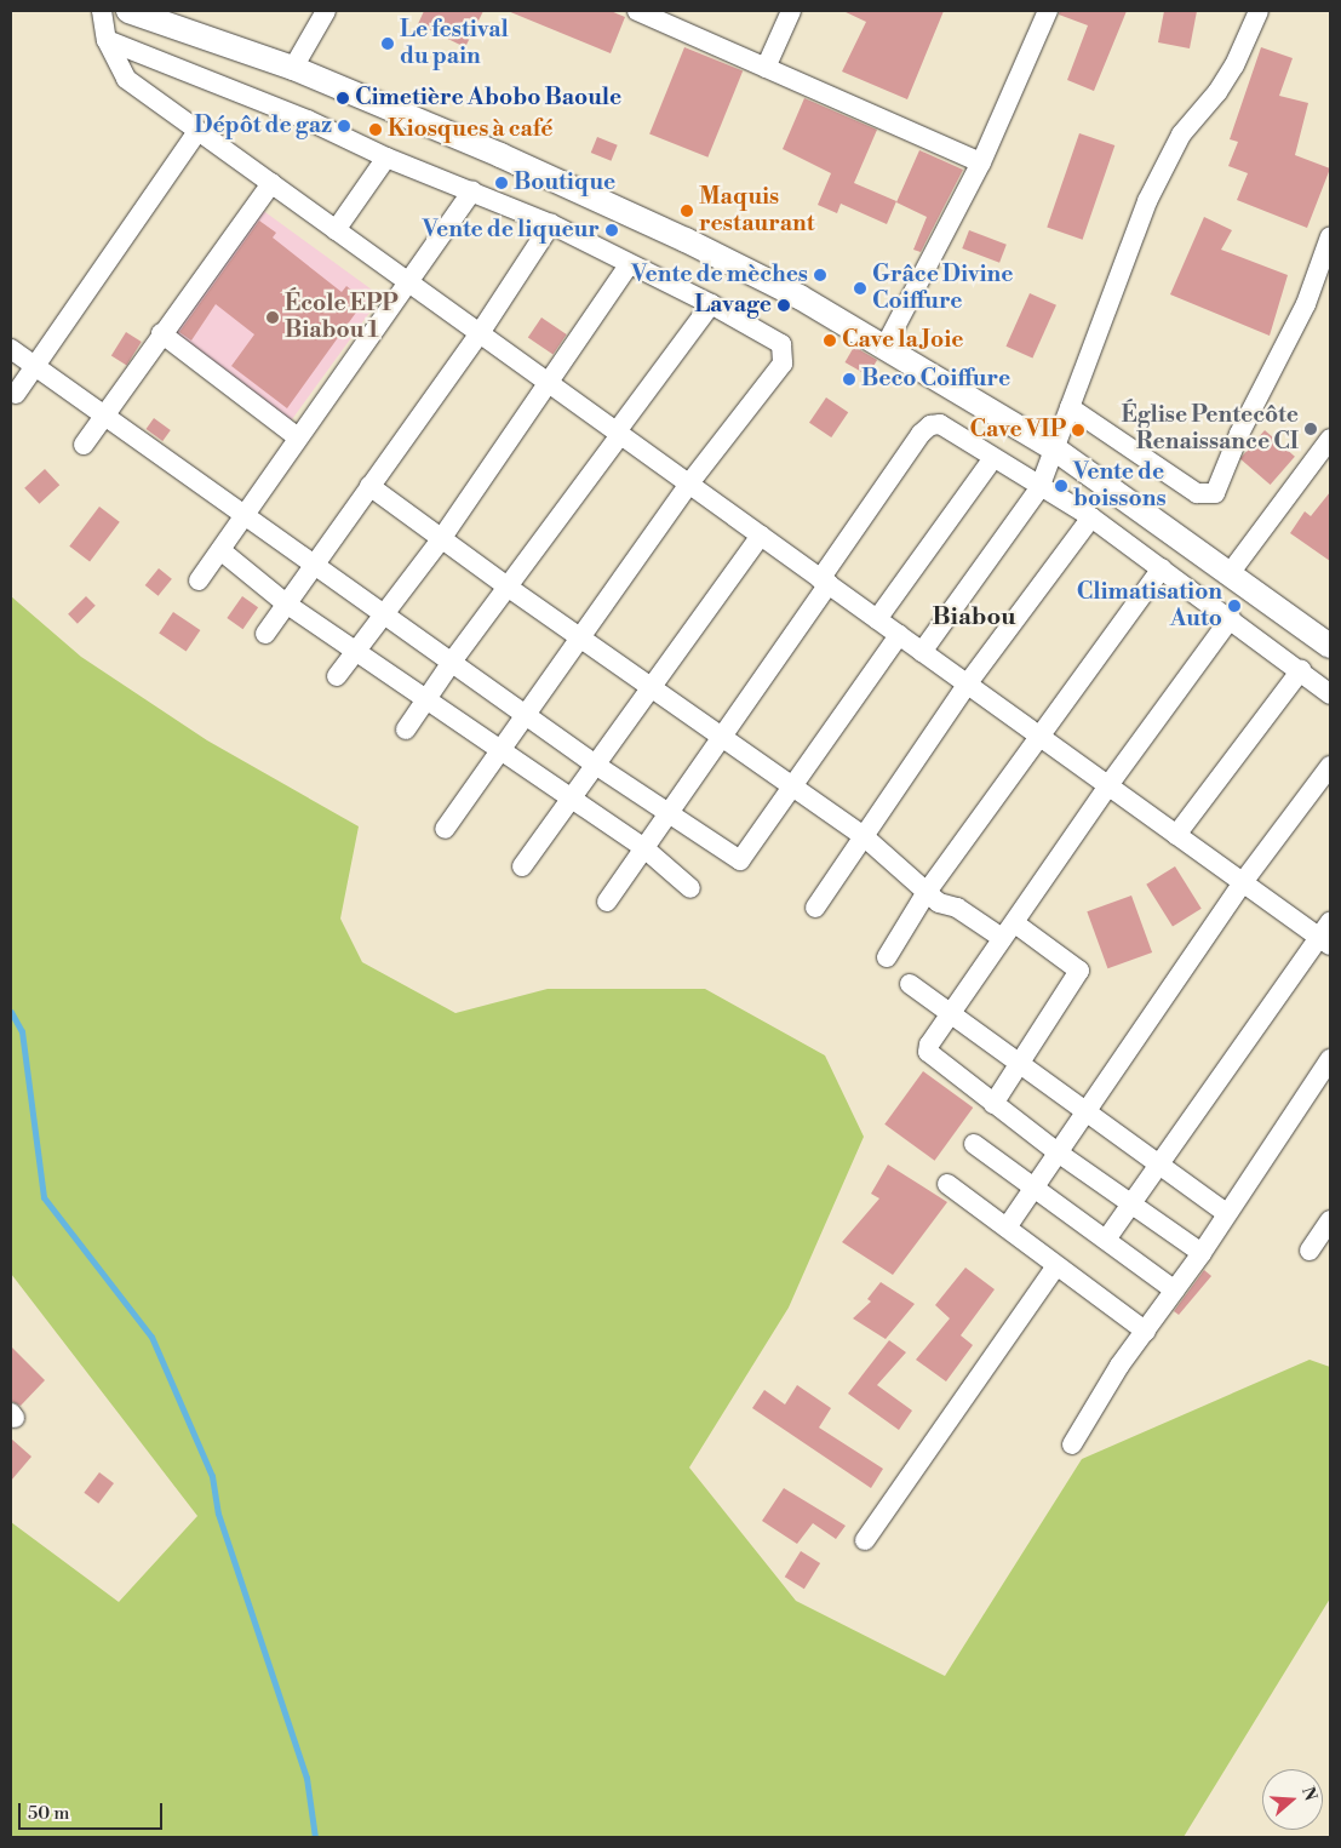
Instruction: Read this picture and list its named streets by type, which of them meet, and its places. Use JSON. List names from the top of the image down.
{
  "districts": ["Biabou"],
  "places": [
    "Le festival du pain",
    "Cimetière Abobo Baoule",
    "Dépôt de gaz",
    "Kiosques à café",
    "Boutique",
    "Maquis restaurant",
    "Vente de liqueur",
    "Vente de mèches",
    "Grâce Divine Coiffure",
    "Lavage",
    "École EPP Biabou 1",
    "Cave la Joie",
    "Beco Coiffure",
    "Église Pentecôte Renaissance CI",
    "Cave VIP",
    "Vente de boissons",
    "Climatisation Auto"
  ],
  "scale_bar": "50 m",
  "north": "right"
}
